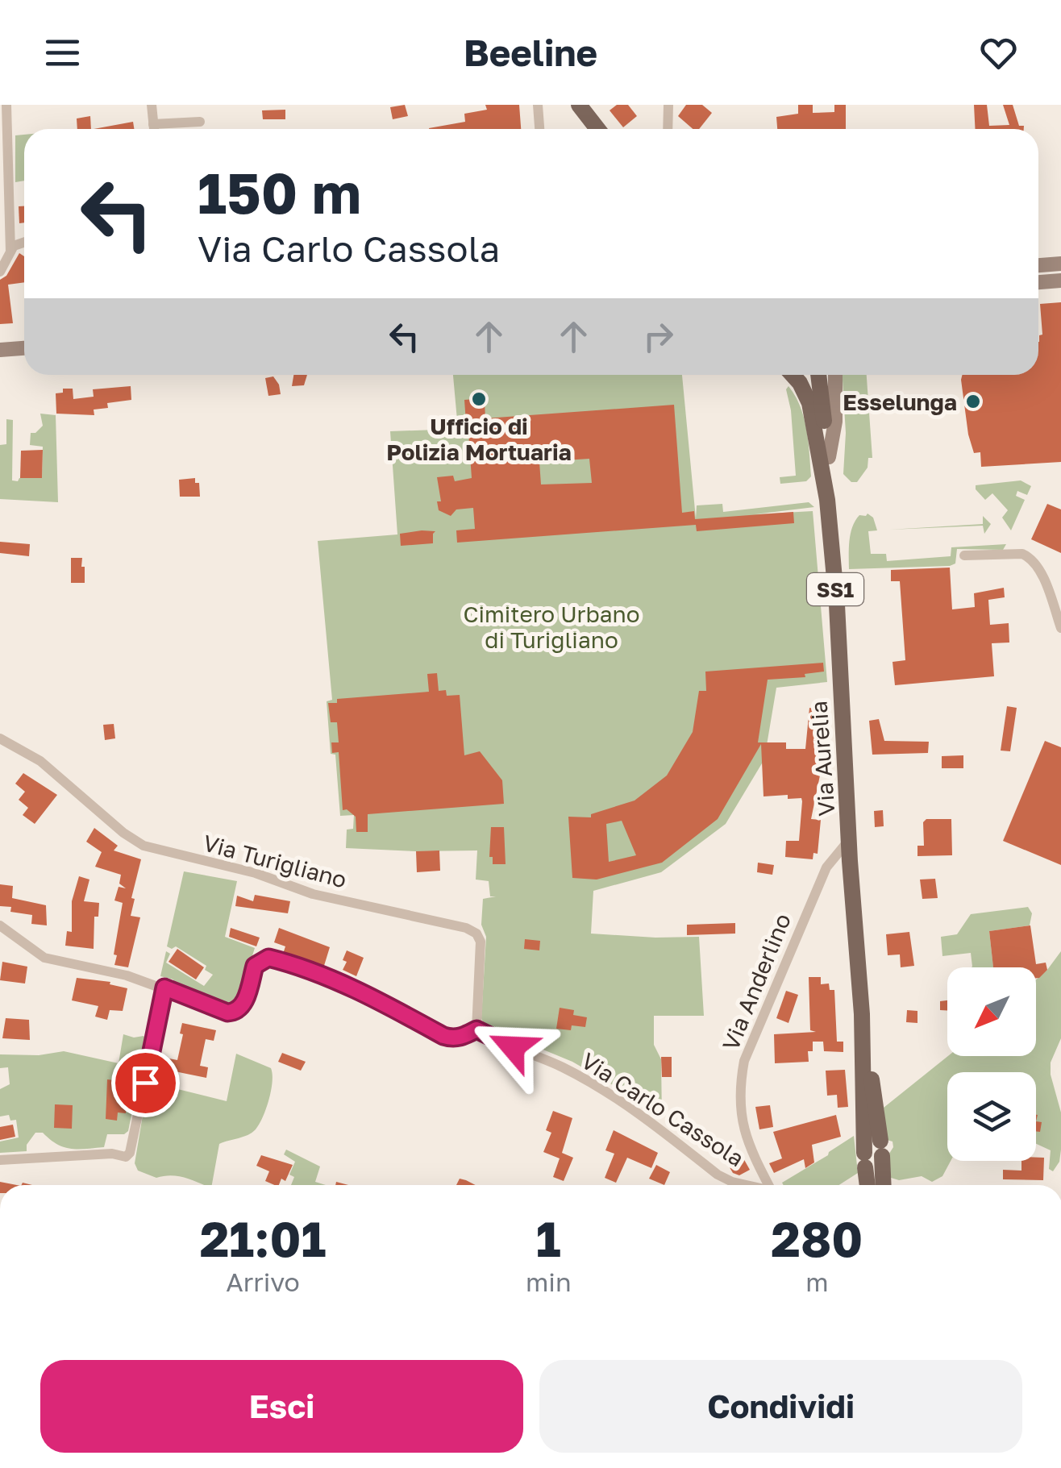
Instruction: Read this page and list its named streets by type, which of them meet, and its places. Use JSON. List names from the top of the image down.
{
  "streets": {
    "main road": ["SS1", "Via Aurelia"],
    "street": ["Via Turigliano", "Via Anderlino", "Via Carlo Cassola"]
  },
  "crossings": [
    ["SS1", "Via Aurelia"],
    ["Via Aurelia", "Via Anderlino"],
    ["Via Turigliano", "Via Carlo Cassola"]
  ],
  "parks": ["Cimitero Urbano di Turigliano"],
  "places": ["Ufficio di Polizia Mortuaria", "Esselunga"],
  "north": "bottom left",
  "page": {
    "header": "Beeline",
    "turn": ["150 m", "Via Carlo Cassola"],
    "eta": [
      "21:01",
      "Arrivo",
      "1",
      "min",
      "280",
      "m"
    ],
    "buttons": ["Esci", "Condividi"]
  }
}
